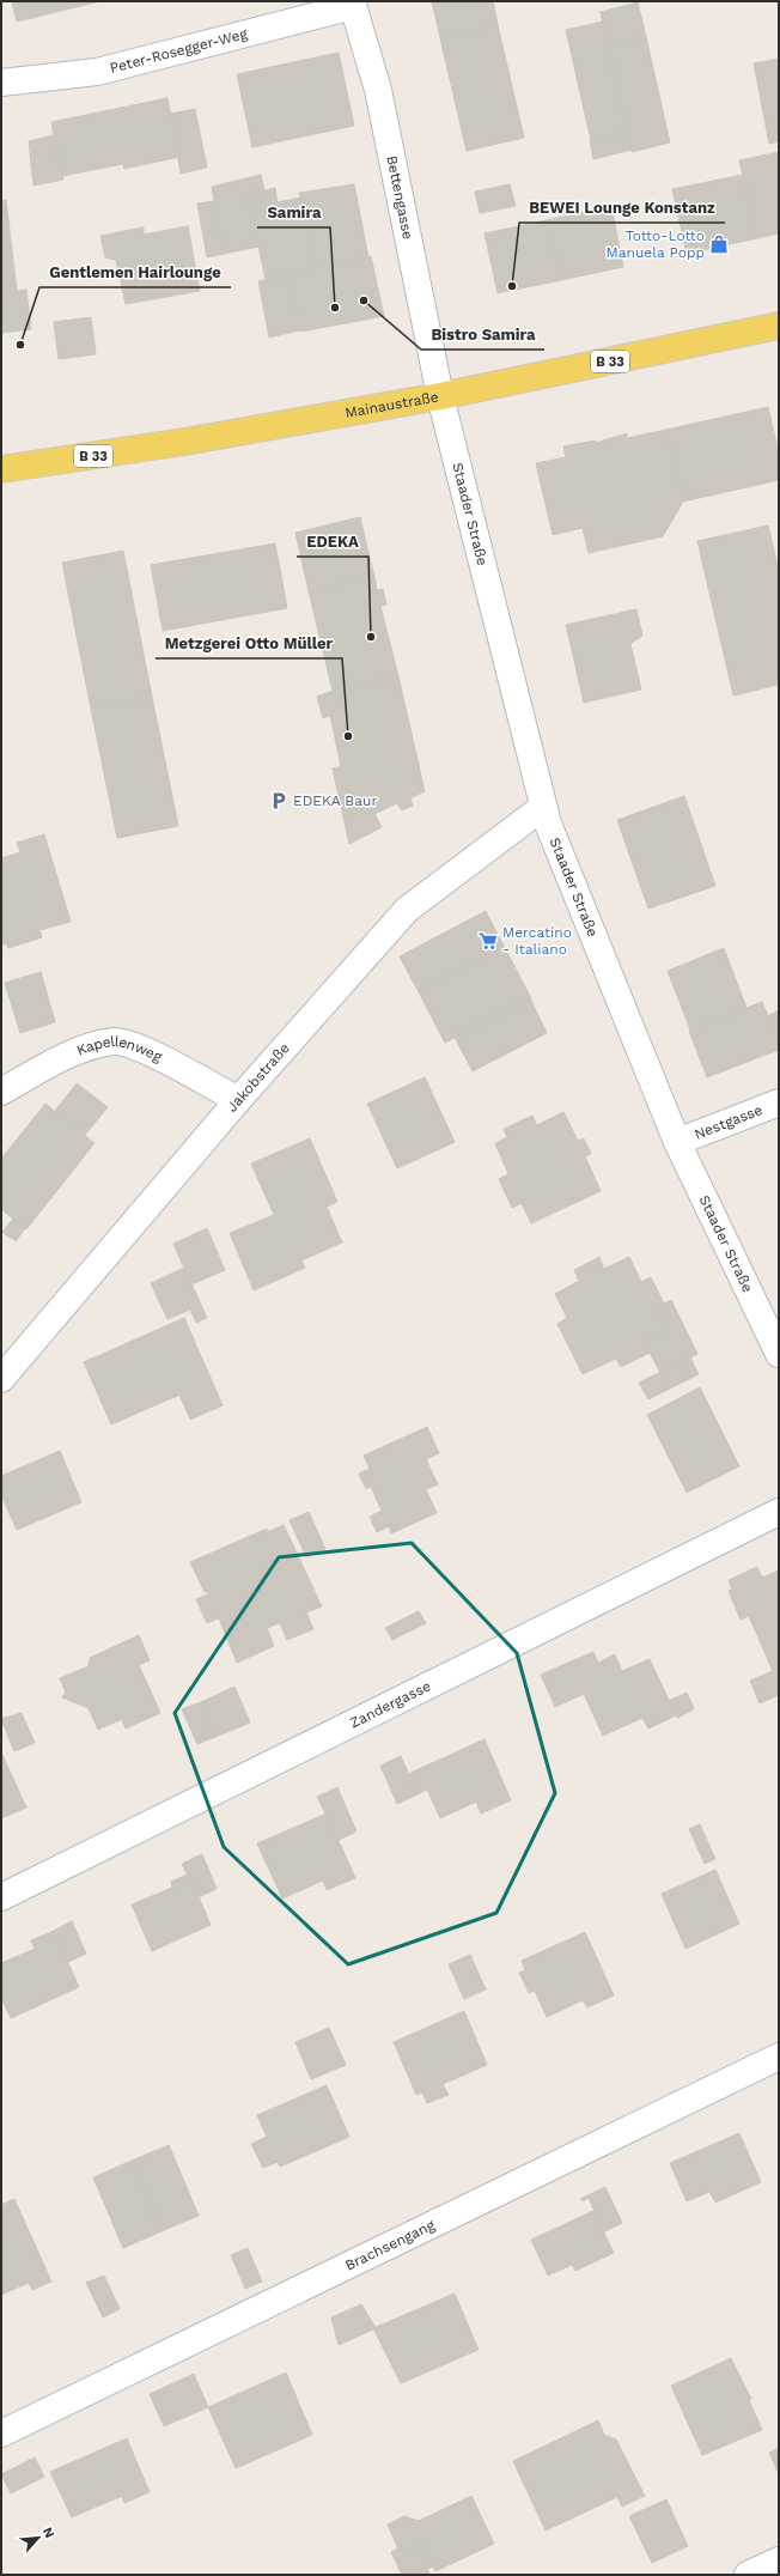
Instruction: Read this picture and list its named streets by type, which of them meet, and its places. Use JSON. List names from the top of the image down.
{
  "streets": {
    "main road": ["B 33", "Mainaustraße"],
    "street": [
      "Peter-Rosegger-Weg",
      "Bettengasse",
      "Staader Straße",
      "Kapellenweg",
      "Jakobstraße",
      "Nestgasse",
      "Zandergasse",
      "Brachsengang"
    ]
  },
  "crossings": [
    ["Peter-Rosegger-Weg", "Bettengasse"],
    ["Bettengasse", "Mainaustraße"],
    ["Bettengasse", "Staader Straße"],
    ["Mainaustraße", "Staader Straße"],
    ["Staader Straße", "Jakobstraße"],
    ["Staader Straße", "Nestgasse"],
    ["Kapellenweg", "Jakobstraße"]
  ],
  "places": {
    "shop": ["Totto-Lotto Manuela Popp"],
    "other": [
      "BEWEI Lounge Konstanz",
      "Bistro Samira",
      "Samira",
      "Gentlemen Hairlounge",
      "EDEKA",
      "Metzgerei Otto Müller"
    ],
    "parking": ["EDEKA Baur"],
    "supermarket": ["Mercatino - Italiano"]
  },
  "north": "top right"
}
